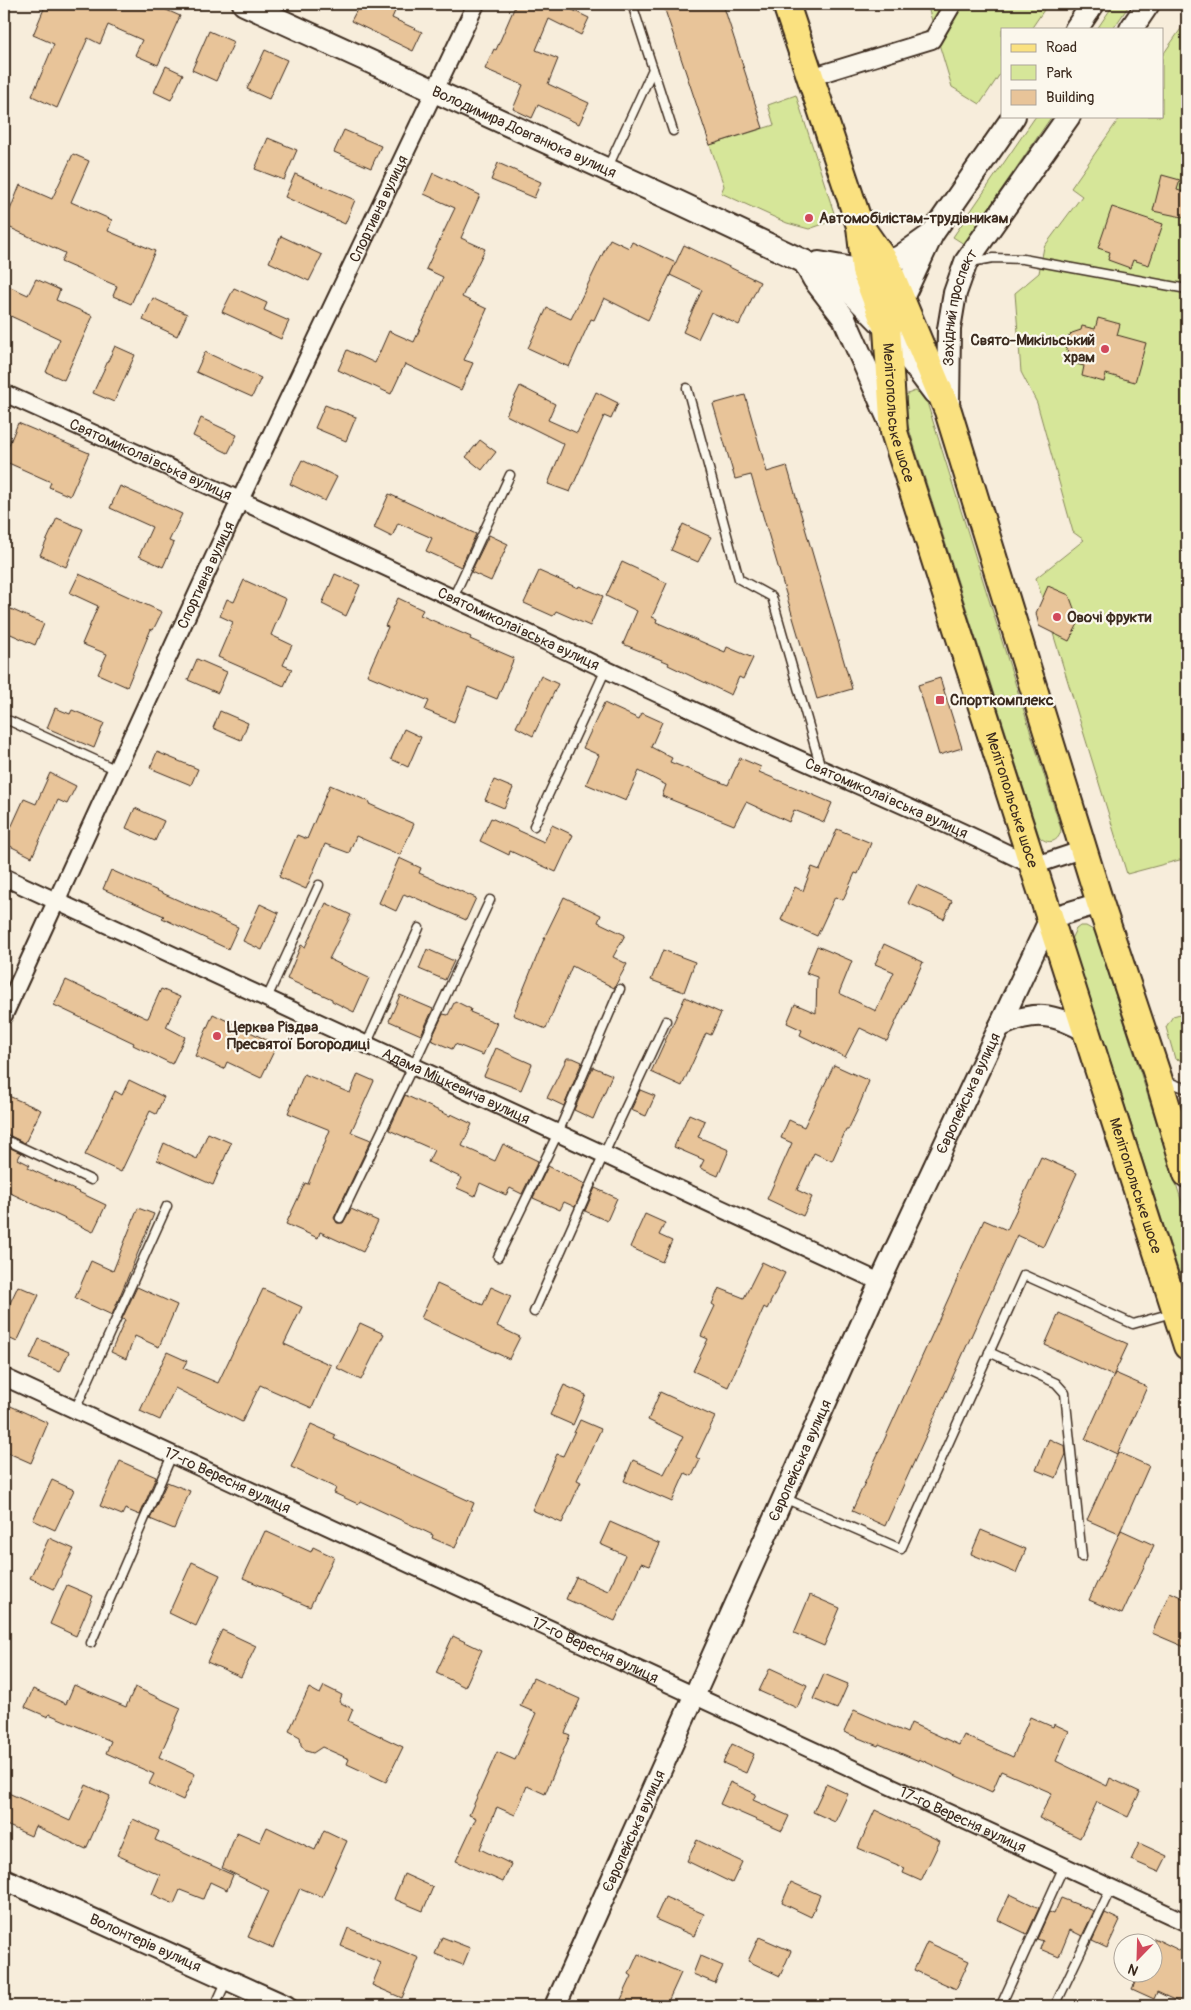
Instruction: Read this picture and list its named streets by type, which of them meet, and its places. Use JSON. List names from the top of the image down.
{
  "streets": {
    "main road": ["Володимира Довганюка вулиця", "Західний проспект", "Мелітопольське шосе"],
    "street": [
      "Спортивна вулиця",
      "Святомиколаївська вулиця",
      "Адама Міцкевича вулиця",
      "Європейська вулиця",
      "17-го Вересня вулиця",
      "Волонтерів вулиця"
    ]
  },
  "crossings": [
    ["Володимира Довганюка вулиця", "Спортивна вулиця"],
    ["Спортивна вулиця", "Святомиколаївська вулиця"],
    ["Спортивна вулиця", "Адама Міцкевича вулиця"],
    ["Мелітопольське шосе", "Святомиколаївська вулиця"],
    ["Мелітопольське шосе", "Європейська вулиця"],
    ["Адама Міцкевича вулиця", "Європейська вулиця"],
    ["Європейська вулиця", "17-го Вересня вулиця"]
  ],
  "places": {
    "other": [
      "Автомобілістам-трудівникам",
      "Свято-Микільський храм",
      "Овочі фрукти",
      "Церква Різдва Пресвятої Богородиці"
    ],
    "transit": ["Спорткомплекс"]
  },
  "legend": ["Road", "Park", "Building"],
  "north": "bottom left"
}
